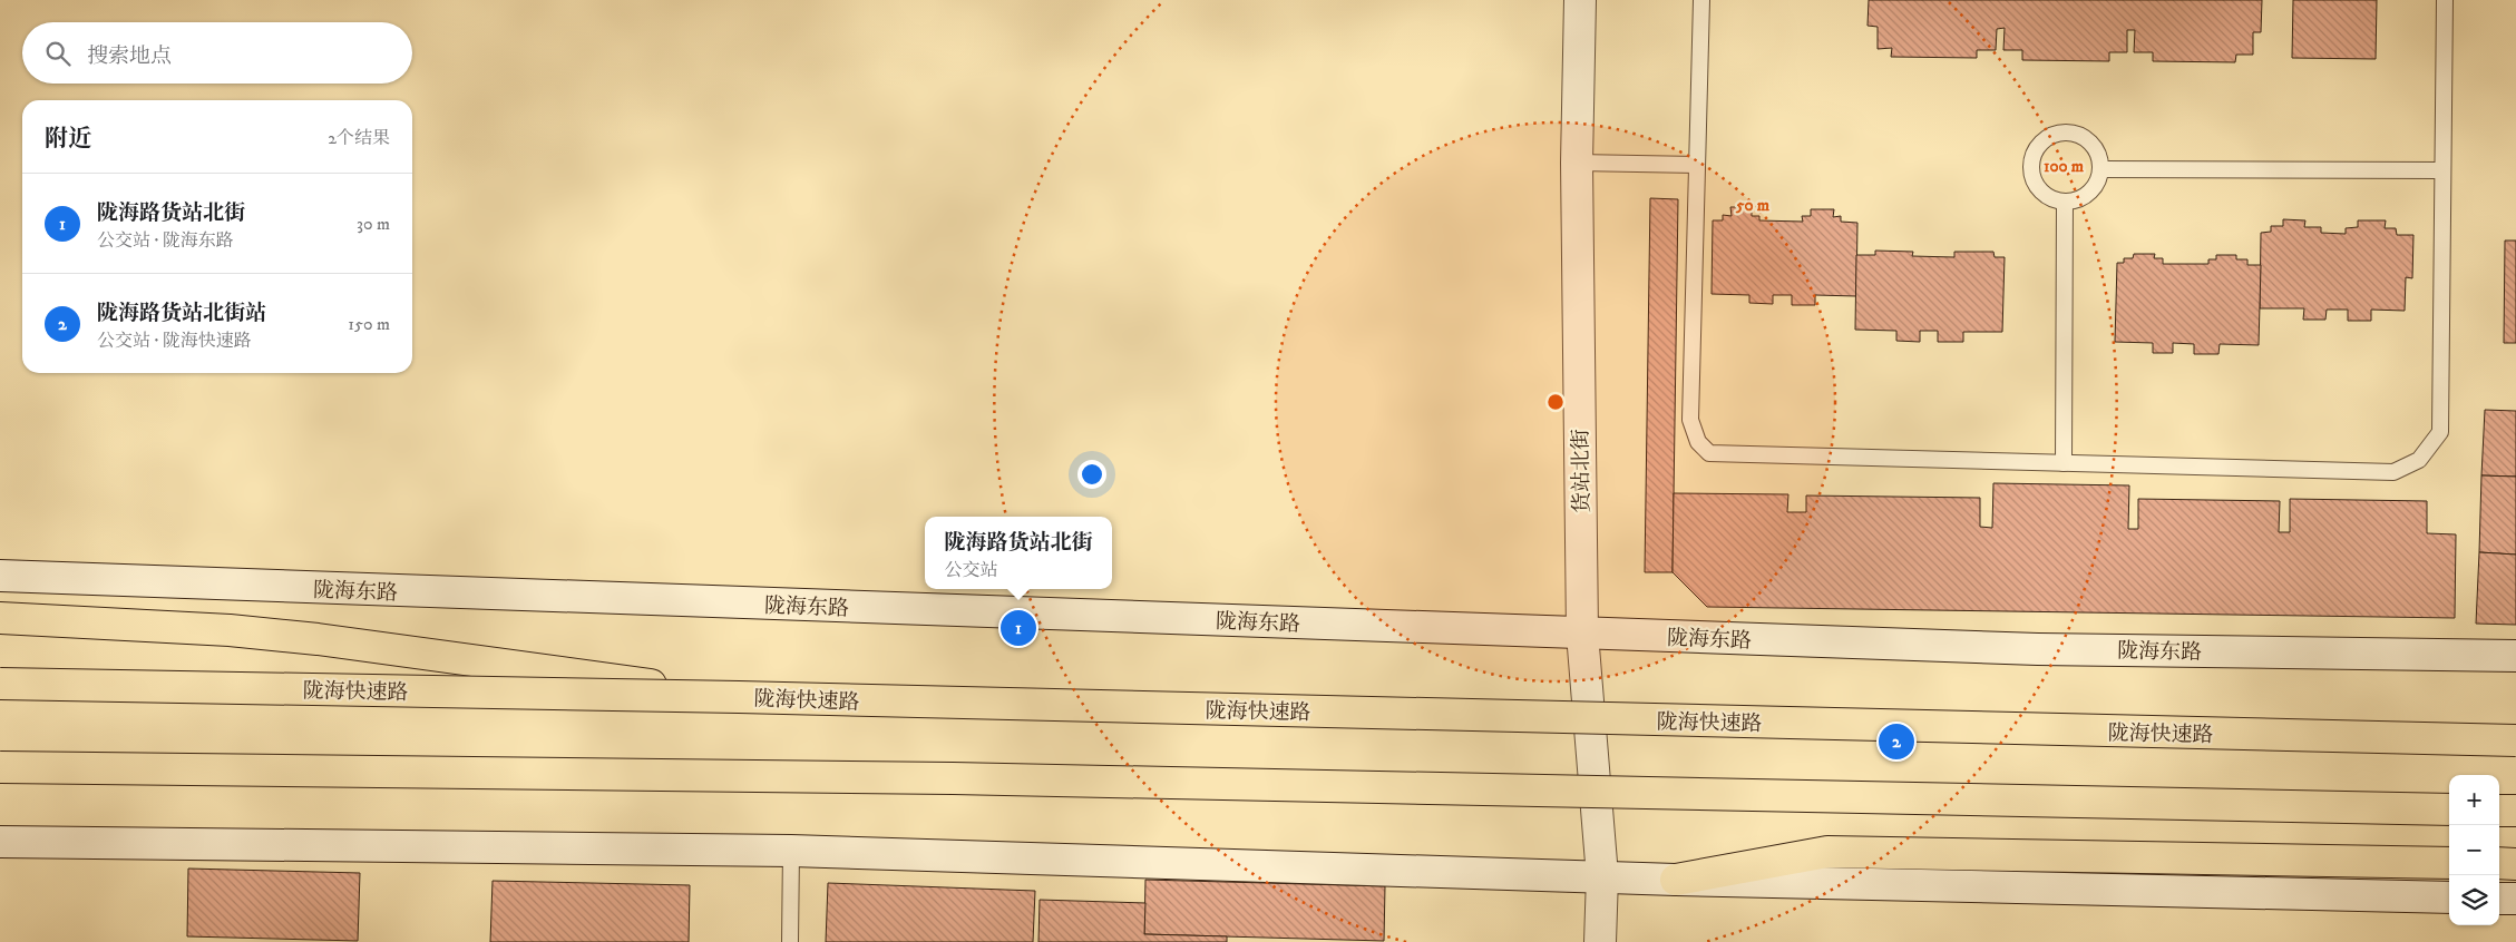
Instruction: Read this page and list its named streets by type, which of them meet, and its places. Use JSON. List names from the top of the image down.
{
  "streets": {
    "highway": ["陇海快速路"],
    "street": ["货站北街", "陇海东路"]
  },
  "crossings": [
    ["货站北街", "陇海东路"]
  ],
  "page": {
    "search": "搜索地点",
    "heading": ["附近", "2个结果"],
    "list": [
      {
        "mark": "1",
        "name": "陇海路货站北街",
        "note": "公交站 · 陇海东路",
        "value": "30 m"
      },
      {
        "mark": "2",
        "name": "陇海路货站北街站",
        "note": "公交站 · 陇海快速路",
        "value": "150 m"
      }
    ],
    "popup": ["陇海路货站北街", "公交站"],
    "pins": ["1", "2"],
    "map_buttons": ["+", "−"]
  },
  "rings": ["100 m", "50 m"]
}
